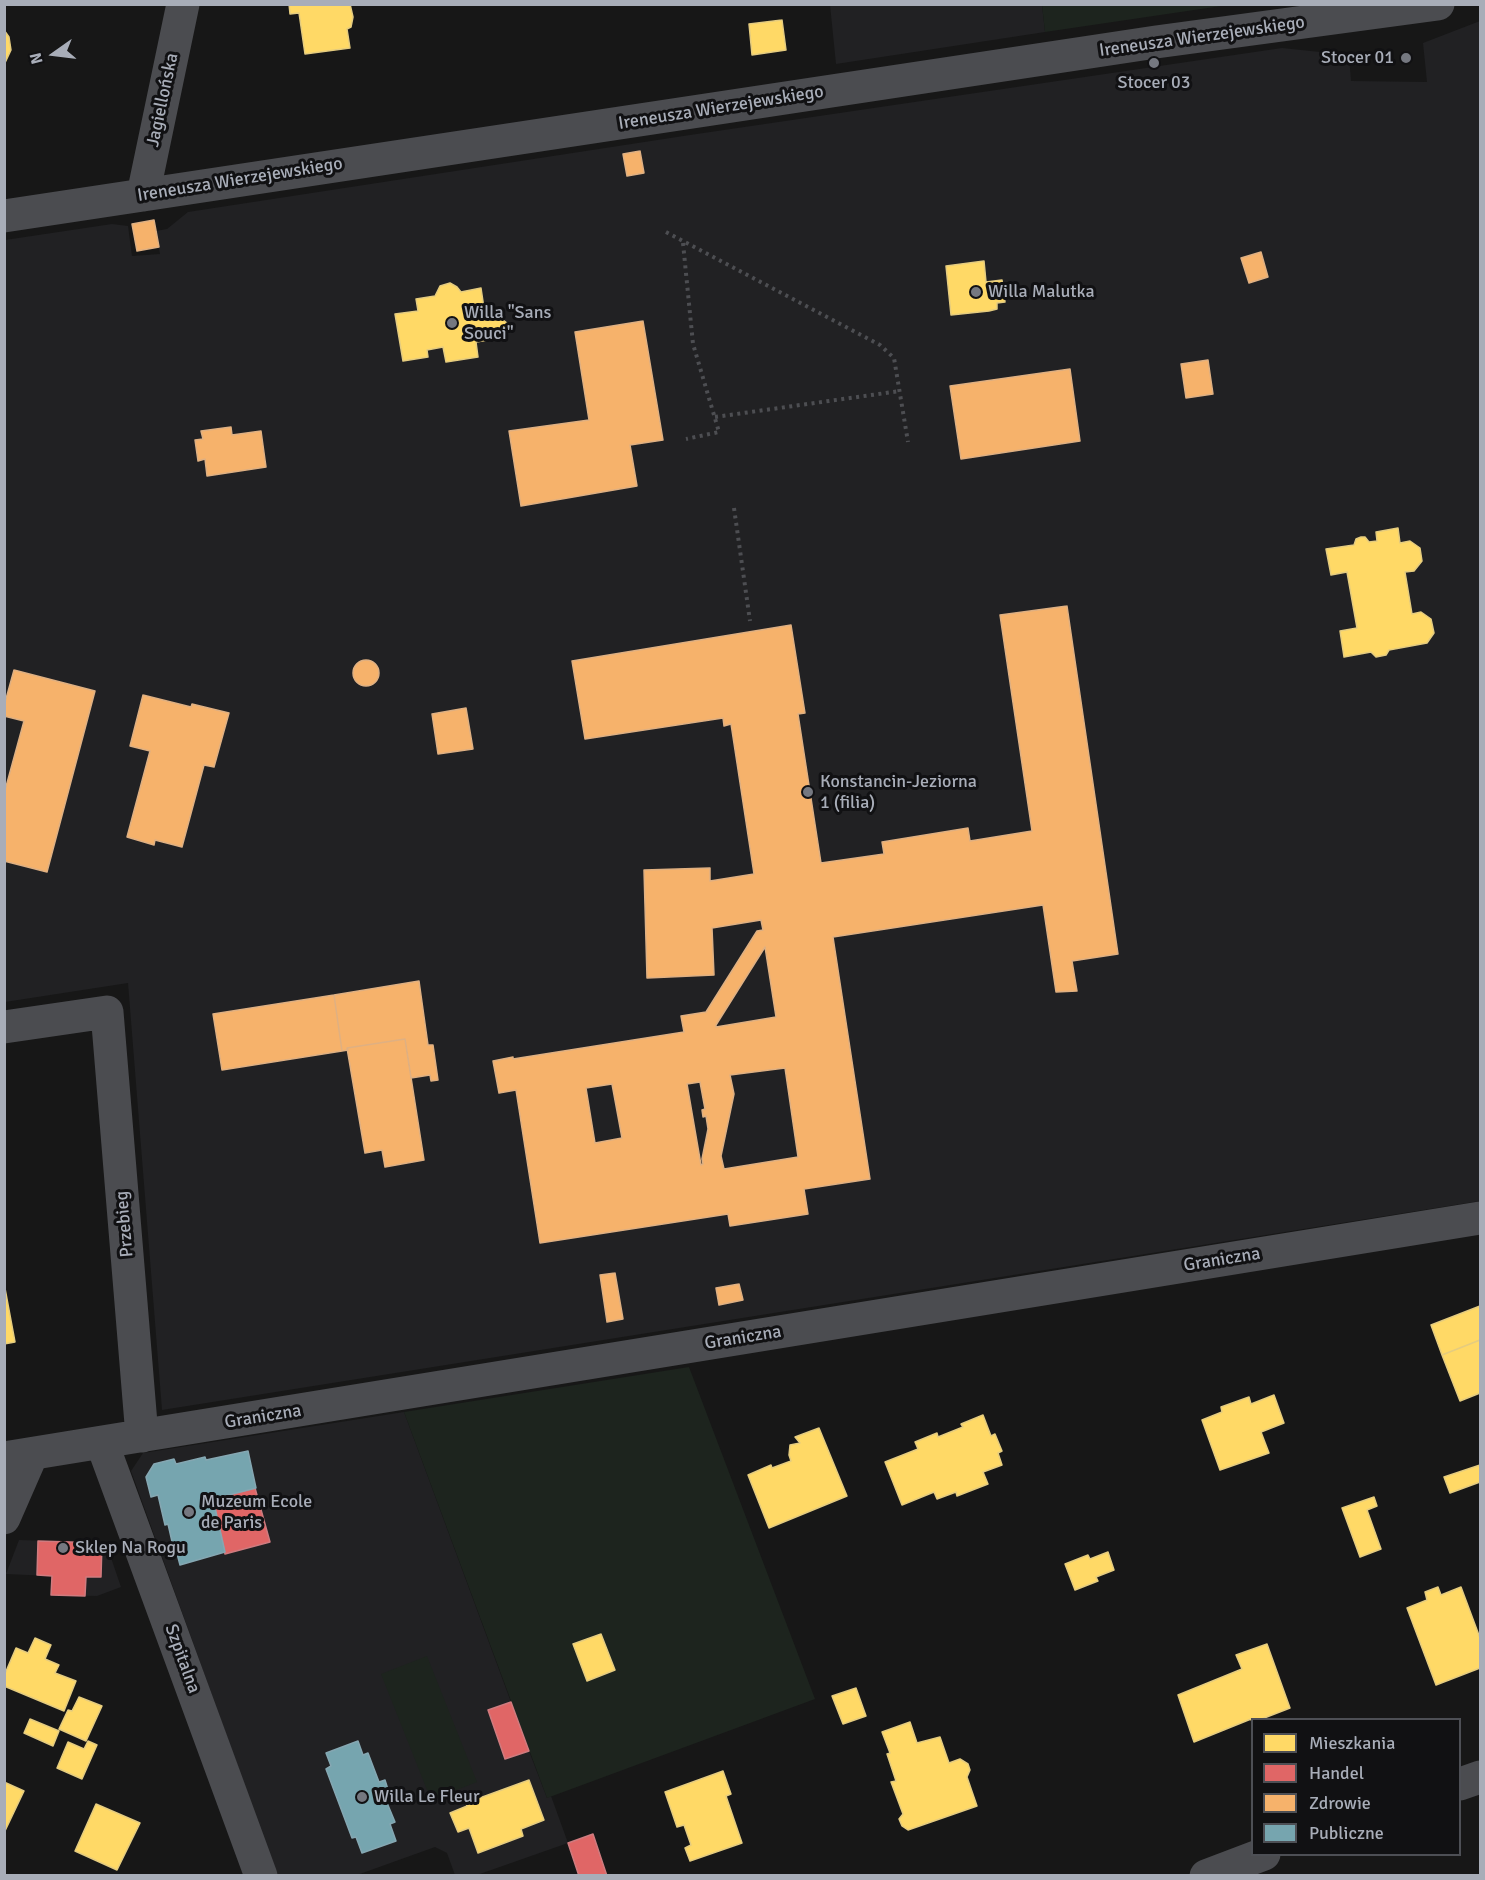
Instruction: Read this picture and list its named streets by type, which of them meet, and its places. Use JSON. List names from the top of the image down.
{
  "streets": {
    "street": [
      "Ireneusza Wierzejewskiego",
      "Jagiellońska",
      "Przebieg",
      "Graniczna",
      "Szpitalna"
    ]
  },
  "crossings": [
    ["Ireneusza Wierzejewskiego", "Jagiellońska"],
    ["Przebieg", "Graniczna"],
    ["Graniczna", "Szpitalna"]
  ],
  "places": [
    "Stocer 01",
    "Stocer 03",
    "Willa Malutka",
    "Willa \"Sans Souci\"",
    "Konstancin-Jeziorna 1 (filia)",
    "Muzeum Ecole de Paris",
    "Sklep Na Rogu",
    "Willa Le Fleur"
  ],
  "legend": [
    "Mieszkania",
    "Handel",
    "Zdrowie",
    "Publiczne"
  ],
  "north": "left"
}
